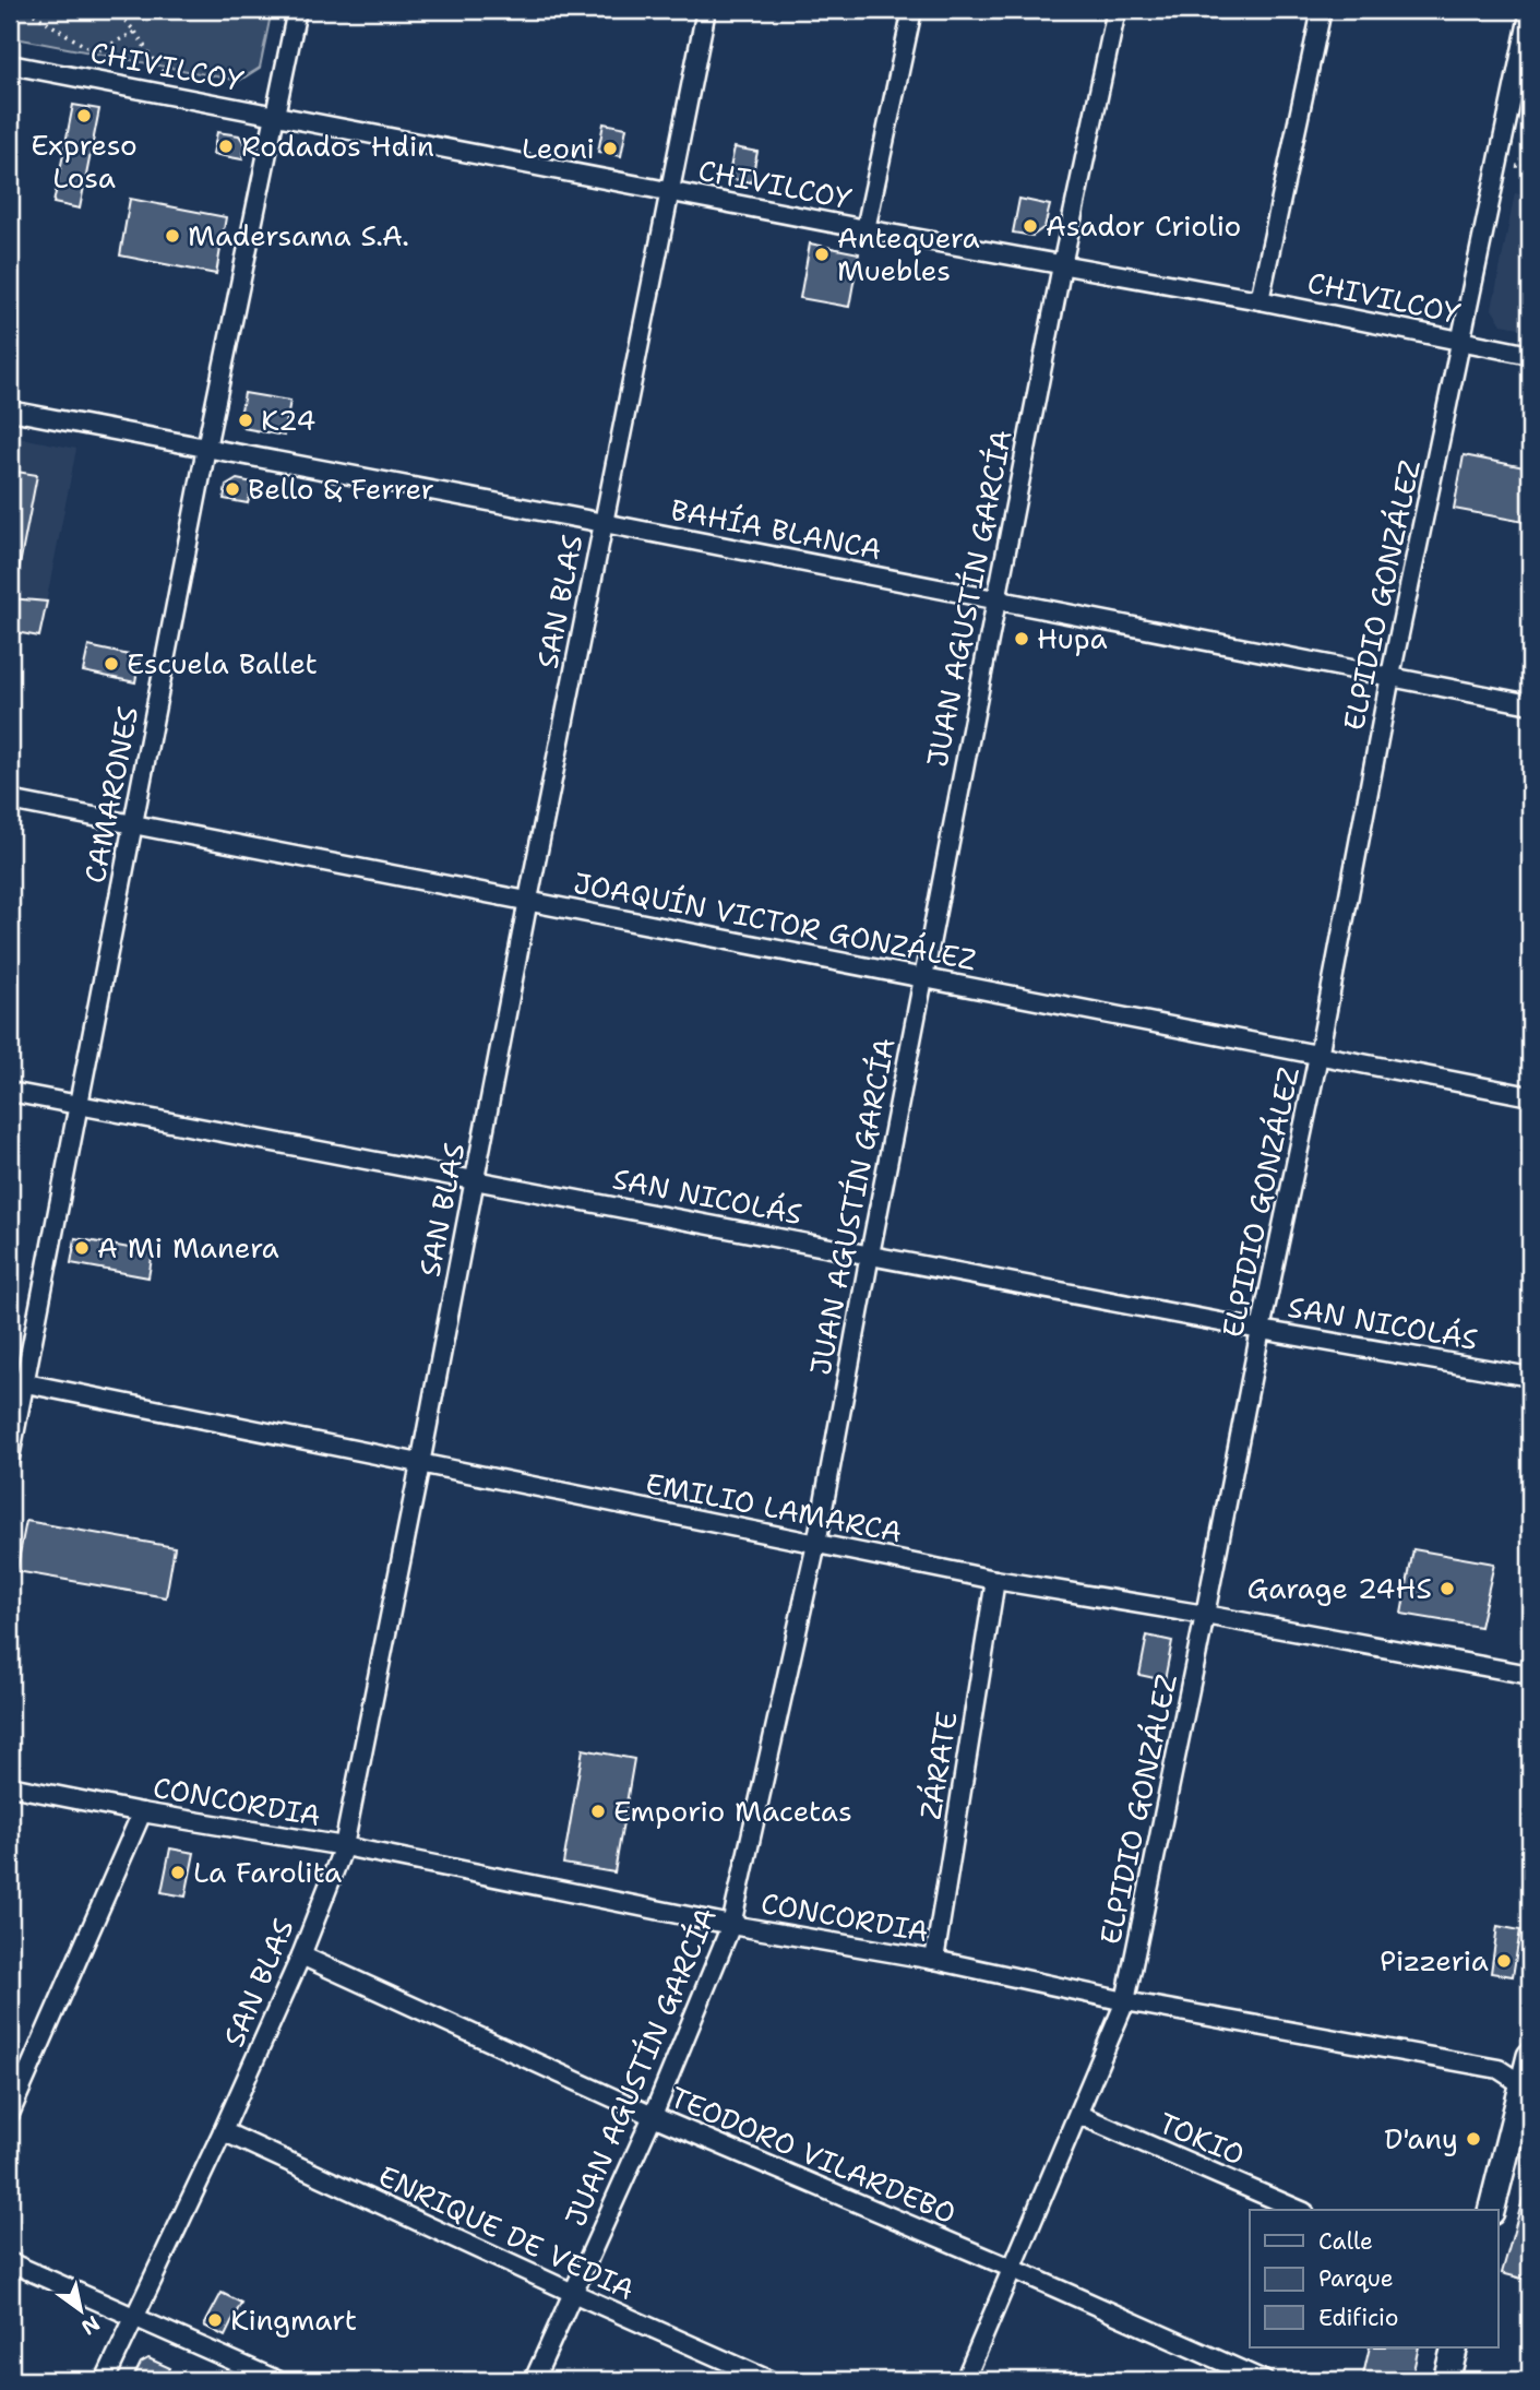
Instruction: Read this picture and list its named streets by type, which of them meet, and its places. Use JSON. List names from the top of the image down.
{
  "streets": {
    "street": [
      "CHIVILCOY",
      "BAHÍA BLANCA",
      "ELPIDIO GONZÁLEZ",
      "JUAN AGUSTÍN GARCÍA",
      "SAN BLAS",
      "CAMARONES",
      "JOAQUÍN VICTOR GONZÁLEZ",
      "SAN NICOLÁS",
      "EMILIO LAMARCA",
      "ZÁRATE",
      "CONCORDIA",
      "TOKIO",
      "TEODORO VILARDEBO",
      "ENRIQUE DE VEDIA"
    ]
  },
  "crossings": [
    ["CHIVILCOY", "ELPIDIO GONZÁLEZ"],
    ["CHIVILCOY", "JUAN AGUSTÍN GARCÍA"],
    ["CHIVILCOY", "SAN BLAS"],
    ["CHIVILCOY", "CAMARONES"],
    ["BAHÍA BLANCA", "ELPIDIO GONZÁLEZ"],
    ["BAHÍA BLANCA", "JUAN AGUSTÍN GARCÍA"],
    ["BAHÍA BLANCA", "SAN BLAS"],
    ["BAHÍA BLANCA", "CAMARONES"],
    ["ELPIDIO GONZÁLEZ", "JOAQUÍN VICTOR GONZÁLEZ"],
    ["ELPIDIO GONZÁLEZ", "SAN NICOLÁS"],
    ["ELPIDIO GONZÁLEZ", "EMILIO LAMARCA"],
    ["ELPIDIO GONZÁLEZ", "CONCORDIA"],
    ["ELPIDIO GONZÁLEZ", "TOKIO"],
    ["ELPIDIO GONZÁLEZ", "TEODORO VILARDEBO"],
    ["JUAN AGUSTÍN GARCÍA", "JOAQUÍN VICTOR GONZÁLEZ"],
    ["JUAN AGUSTÍN GARCÍA", "SAN NICOLÁS"],
    ["JUAN AGUSTÍN GARCÍA", "EMILIO LAMARCA"],
    ["JUAN AGUSTÍN GARCÍA", "CONCORDIA"],
    ["JUAN AGUSTÍN GARCÍA", "TEODORO VILARDEBO"],
    ["JUAN AGUSTÍN GARCÍA", "ENRIQUE DE VEDIA"],
    ["SAN BLAS", "JOAQUÍN VICTOR GONZÁLEZ"],
    ["SAN BLAS", "SAN NICOLÁS"],
    ["SAN BLAS", "EMILIO LAMARCA"],
    ["SAN BLAS", "CONCORDIA"],
    ["SAN BLAS", "TEODORO VILARDEBO"],
    ["SAN BLAS", "ENRIQUE DE VEDIA"],
    ["CAMARONES", "JOAQUÍN VICTOR GONZÁLEZ"],
    ["CAMARONES", "SAN NICOLÁS"],
    ["CAMARONES", "EMILIO LAMARCA"],
    ["EMILIO LAMARCA", "ZÁRATE"],
    ["ZÁRATE", "CONCORDIA"]
  ],
  "places": [
    "Expreso Losa",
    "Rodados Hdin",
    "Leoni",
    "Asador Criolio",
    "Madersama S.A.",
    "Antequera Muebles",
    "K24",
    "Bello & Ferrer",
    "Hupa",
    "Escuela Ballet",
    "A Mi Manera",
    "Garage 24HS",
    "Emporio Macetas",
    "La Farolita",
    "Pizzeria",
    "D'any",
    "Kingmart"
  ],
  "legend": ["Calle", "Parque", "Edificio"],
  "north": "bottom right"
}
